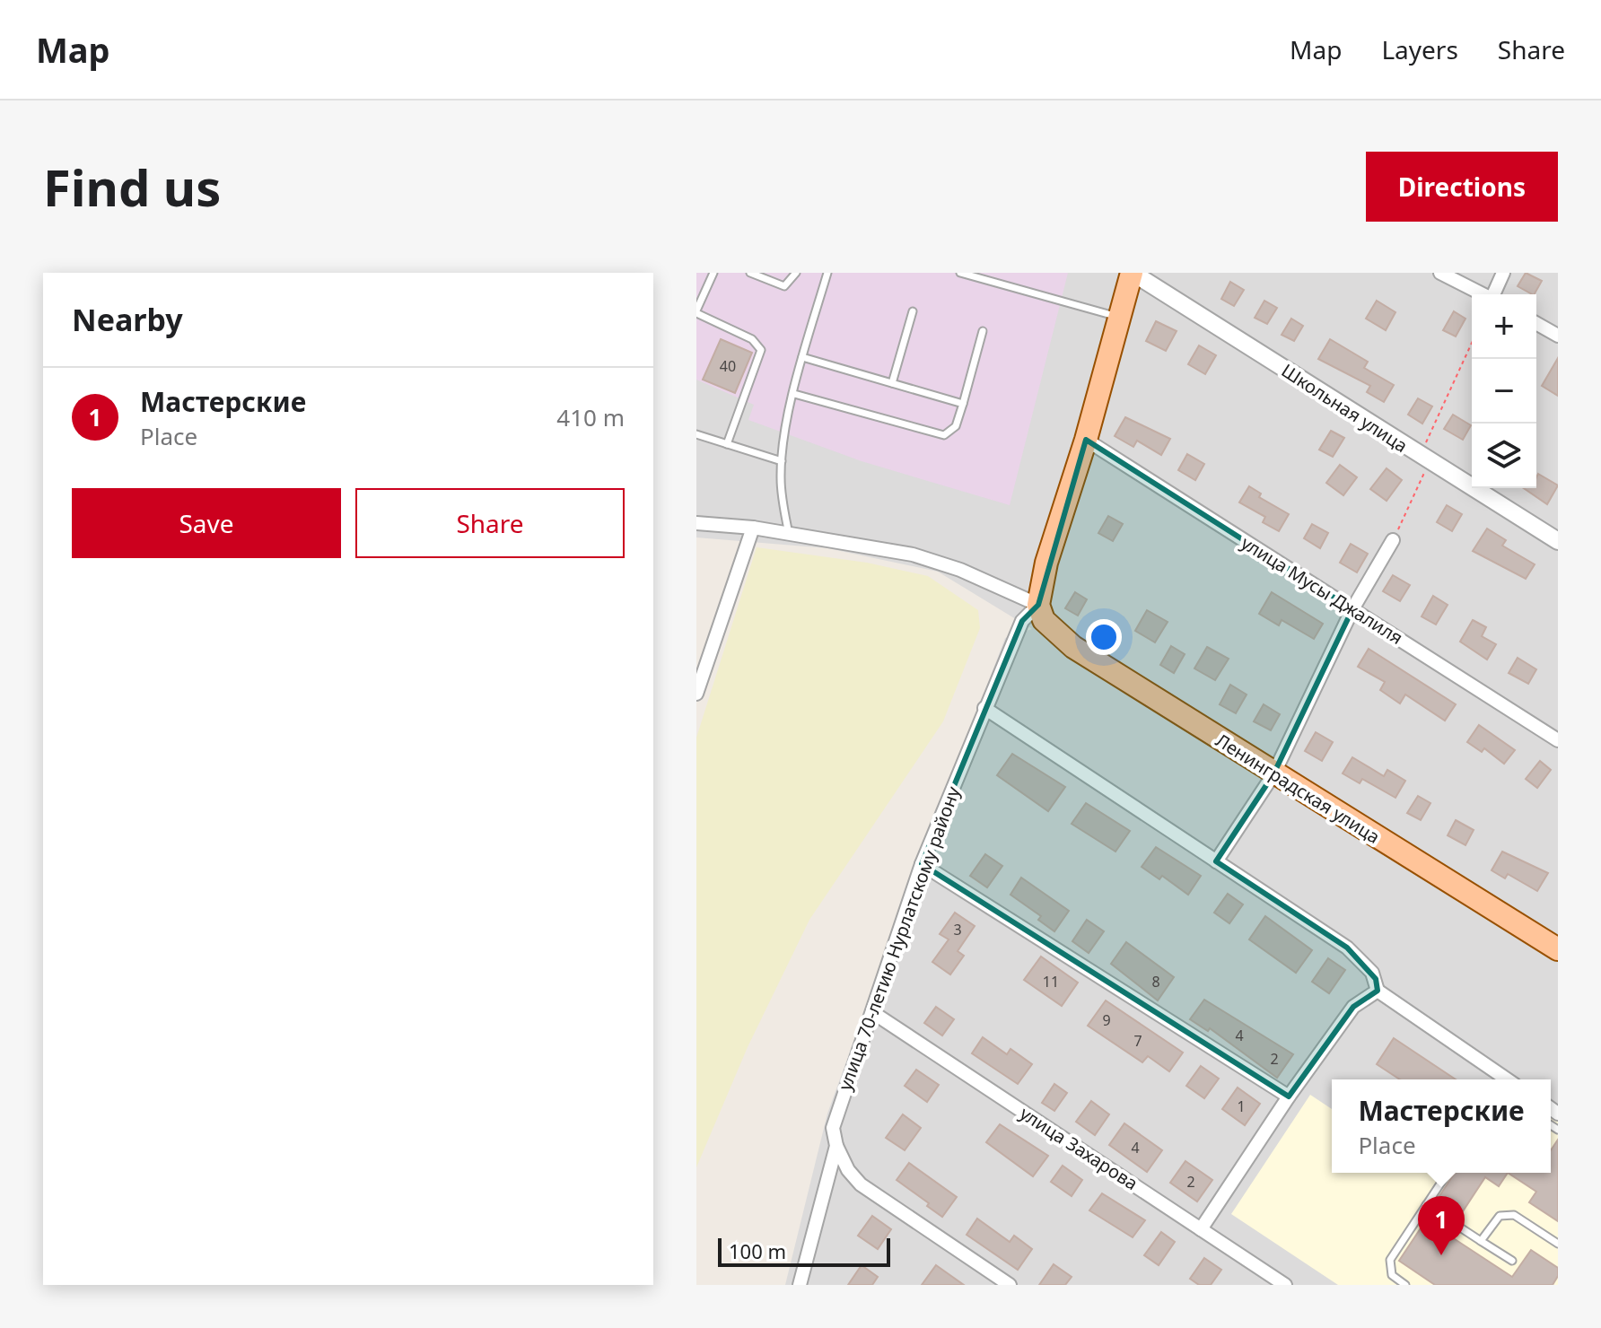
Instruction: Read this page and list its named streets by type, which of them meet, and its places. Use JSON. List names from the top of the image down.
{
  "streets": {
    "main road": ["Ленинградская улица", "улица 70-летию Нурлатскому району"],
    "street": ["Школьная улица", "улица Мусы Джалиля", "улица Захарова"]
  },
  "crossings": [
    ["Школьная улица", "улица 70-летию Нурлатскому району"],
    ["улица Мусы Джалиля", "улица 70-летию Нурлатскому району"],
    ["Ленинградская улица", "улица 70-летию Нурлатскому району"],
    ["улица 70-летию Нурлатскому району", "улица Захарова"]
  ],
  "house_numbers": [
    "40",
    "3",
    "11",
    "8",
    "9",
    "4",
    "7",
    "2",
    "1",
    "4",
    "2"
  ],
  "scale_bar": "100 m",
  "page": {
    "header": "Map",
    "nav": ["Map", "Layers", "Share"],
    "buttons": [
      "Directions",
      ["Save", "Share"]
    ],
    "title": "Find us",
    "heading": "Nearby",
    "map_buttons": ["+", "−"],
    "list": [
      {
        "mark": "1",
        "name": "Мастерские",
        "note": "Place",
        "value": "410 m"
      }
    ],
    "popup": ["Мастерские", "Place"],
    "pins": "1",
    "scale": "100 m"
  }
}
